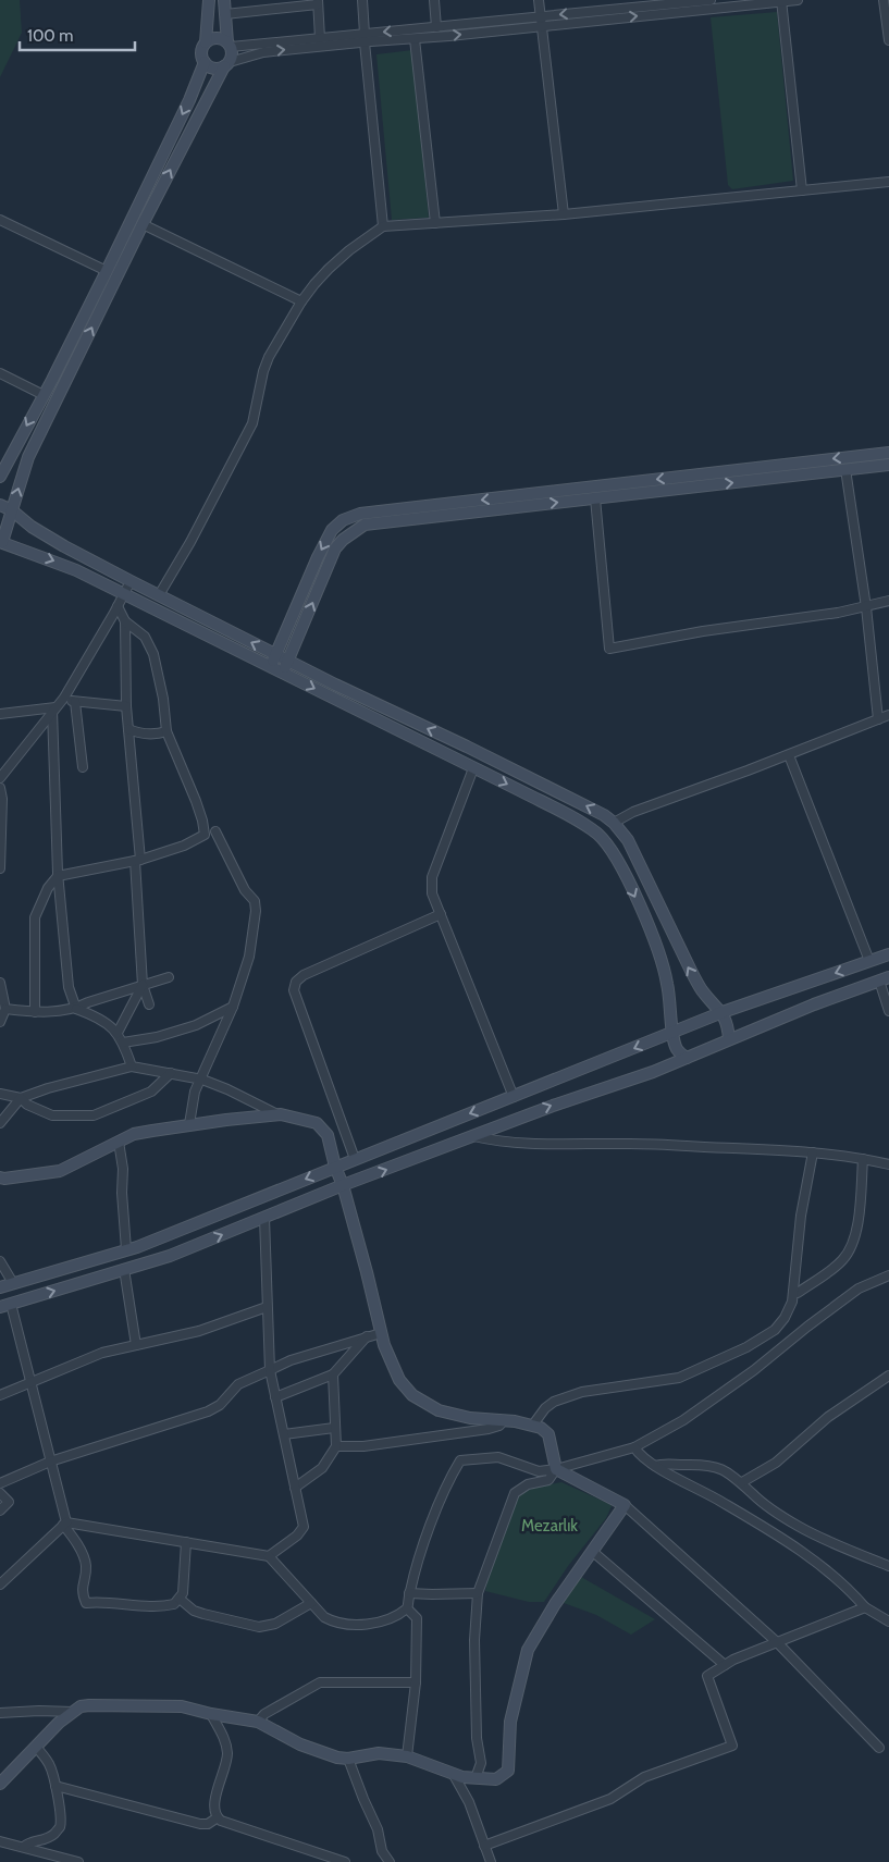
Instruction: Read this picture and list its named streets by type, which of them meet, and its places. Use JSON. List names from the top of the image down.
{
  "parks": ["Mezarlık"],
  "scale_bar": "100 m"
}
